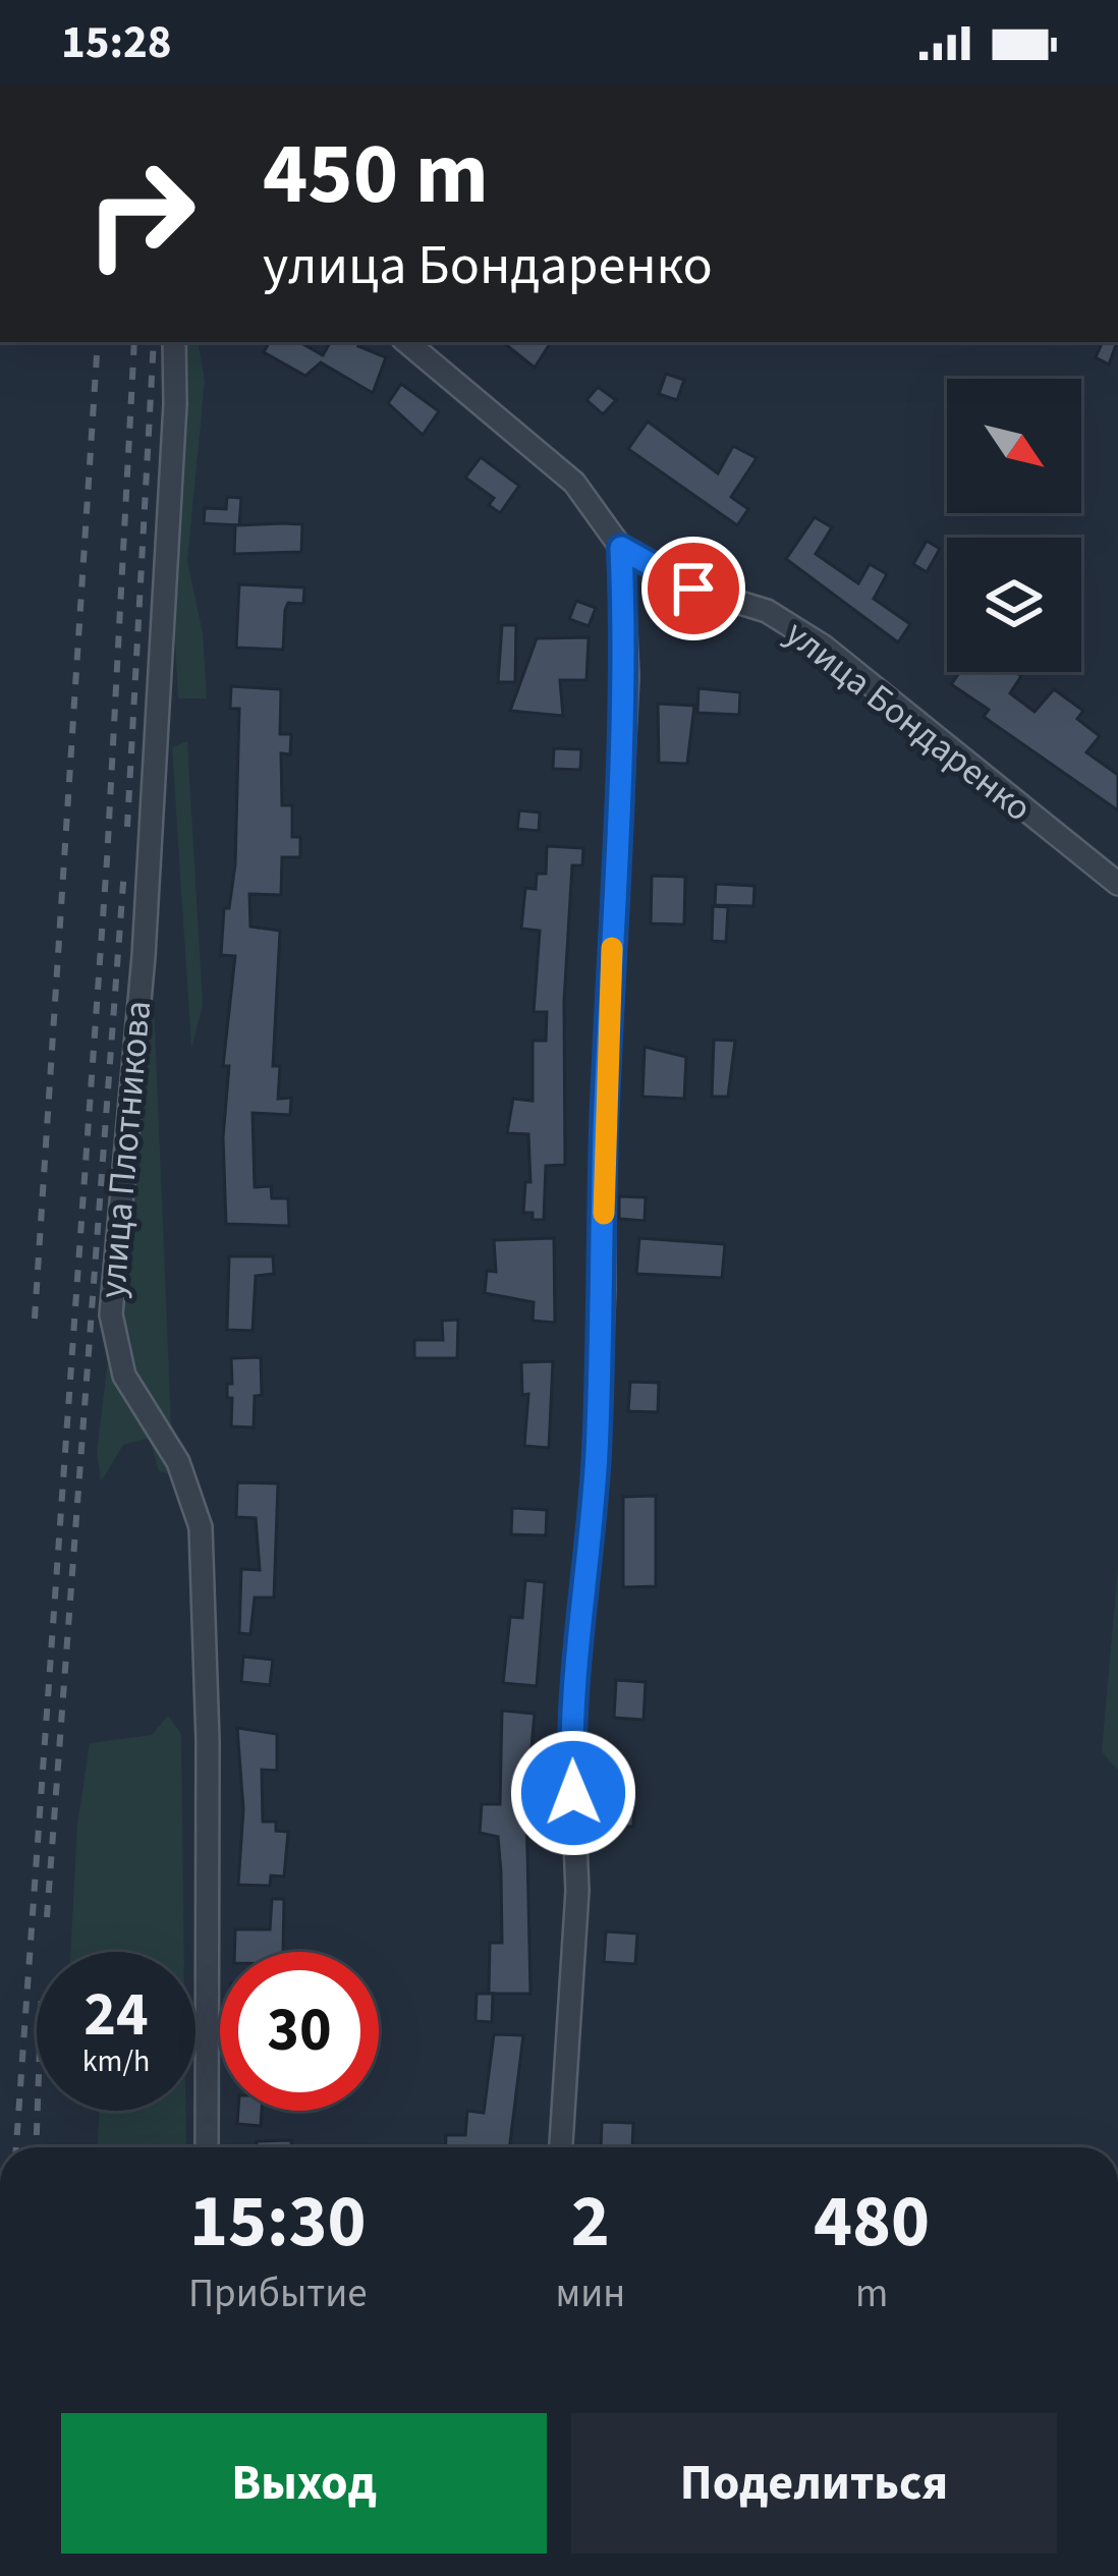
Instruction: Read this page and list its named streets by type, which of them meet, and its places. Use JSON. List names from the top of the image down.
{
  "streets": {
    "street": ["улица Бондаренко", "улица Плотникова"]
  },
  "north": "bottom right",
  "page": {
    "status": "15:28",
    "turn": ["450 m", "улица Бондаренко"],
    "speed": "24 km/h",
    "limit": "30",
    "eta": [
      "15:30",
      "Прибытие",
      "2",
      "мин",
      "480",
      "m"
    ],
    "buttons": ["Выход", "Поделиться"]
  }
}
